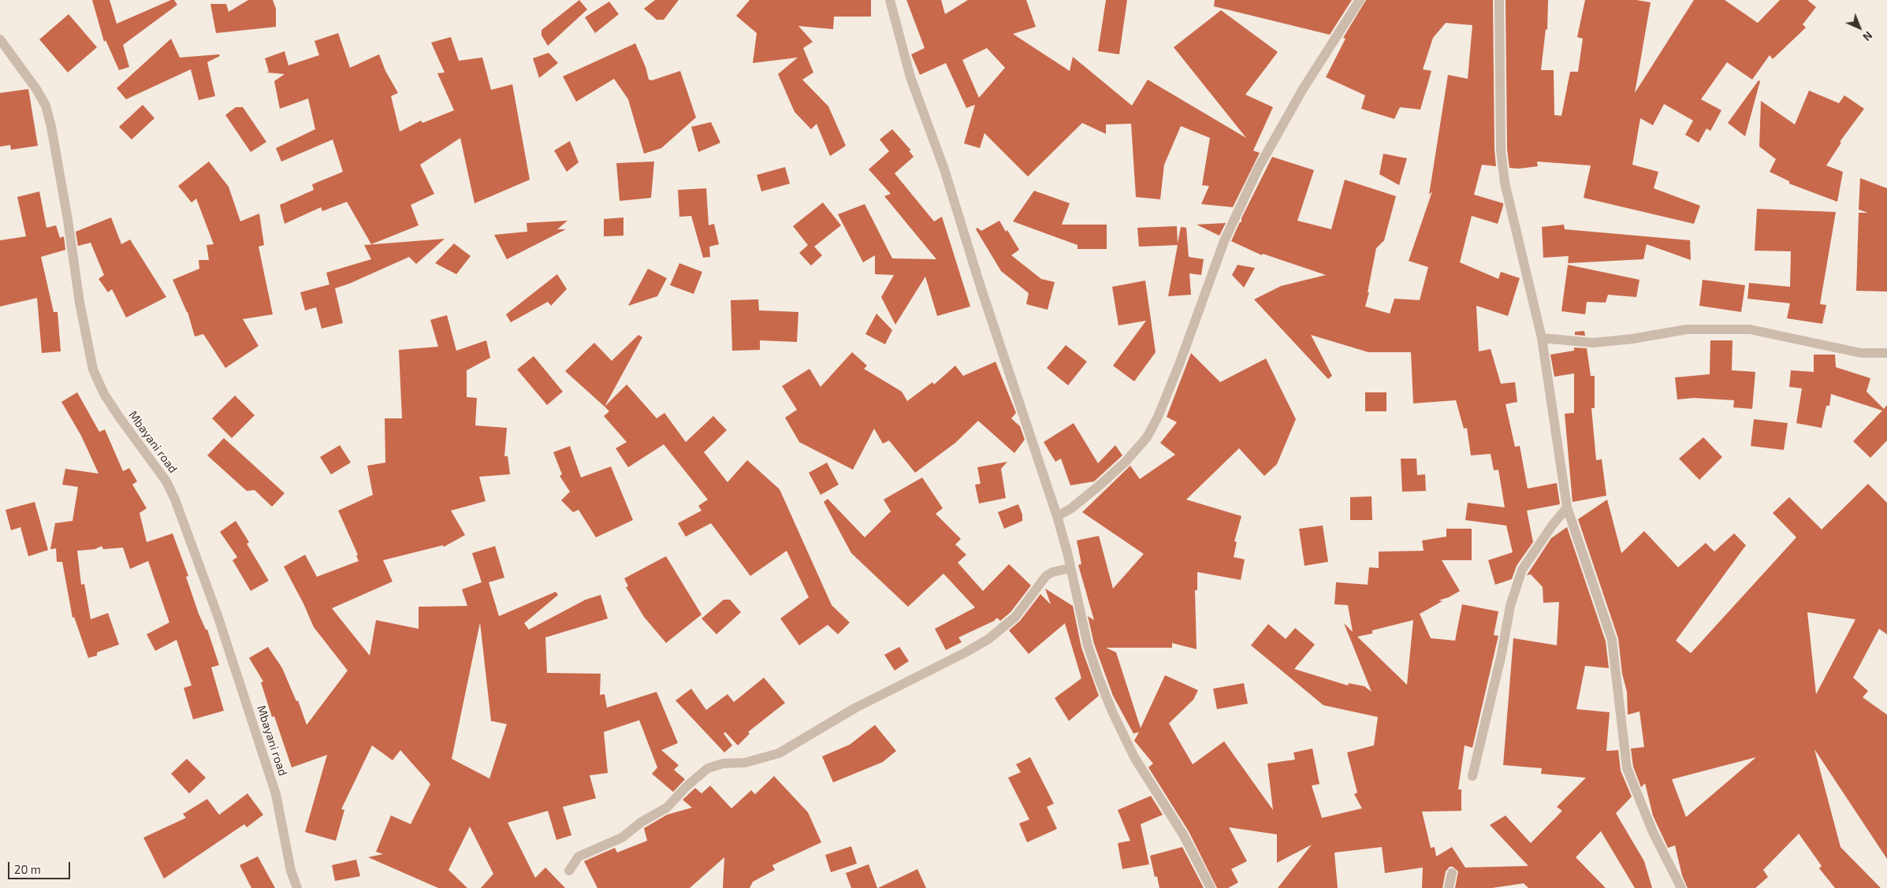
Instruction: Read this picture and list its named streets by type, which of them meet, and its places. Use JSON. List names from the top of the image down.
{
  "streets": {
    "street": ["Mbayani road"]
  },
  "scale_bar": "20 m",
  "north": "bottom right"
}
